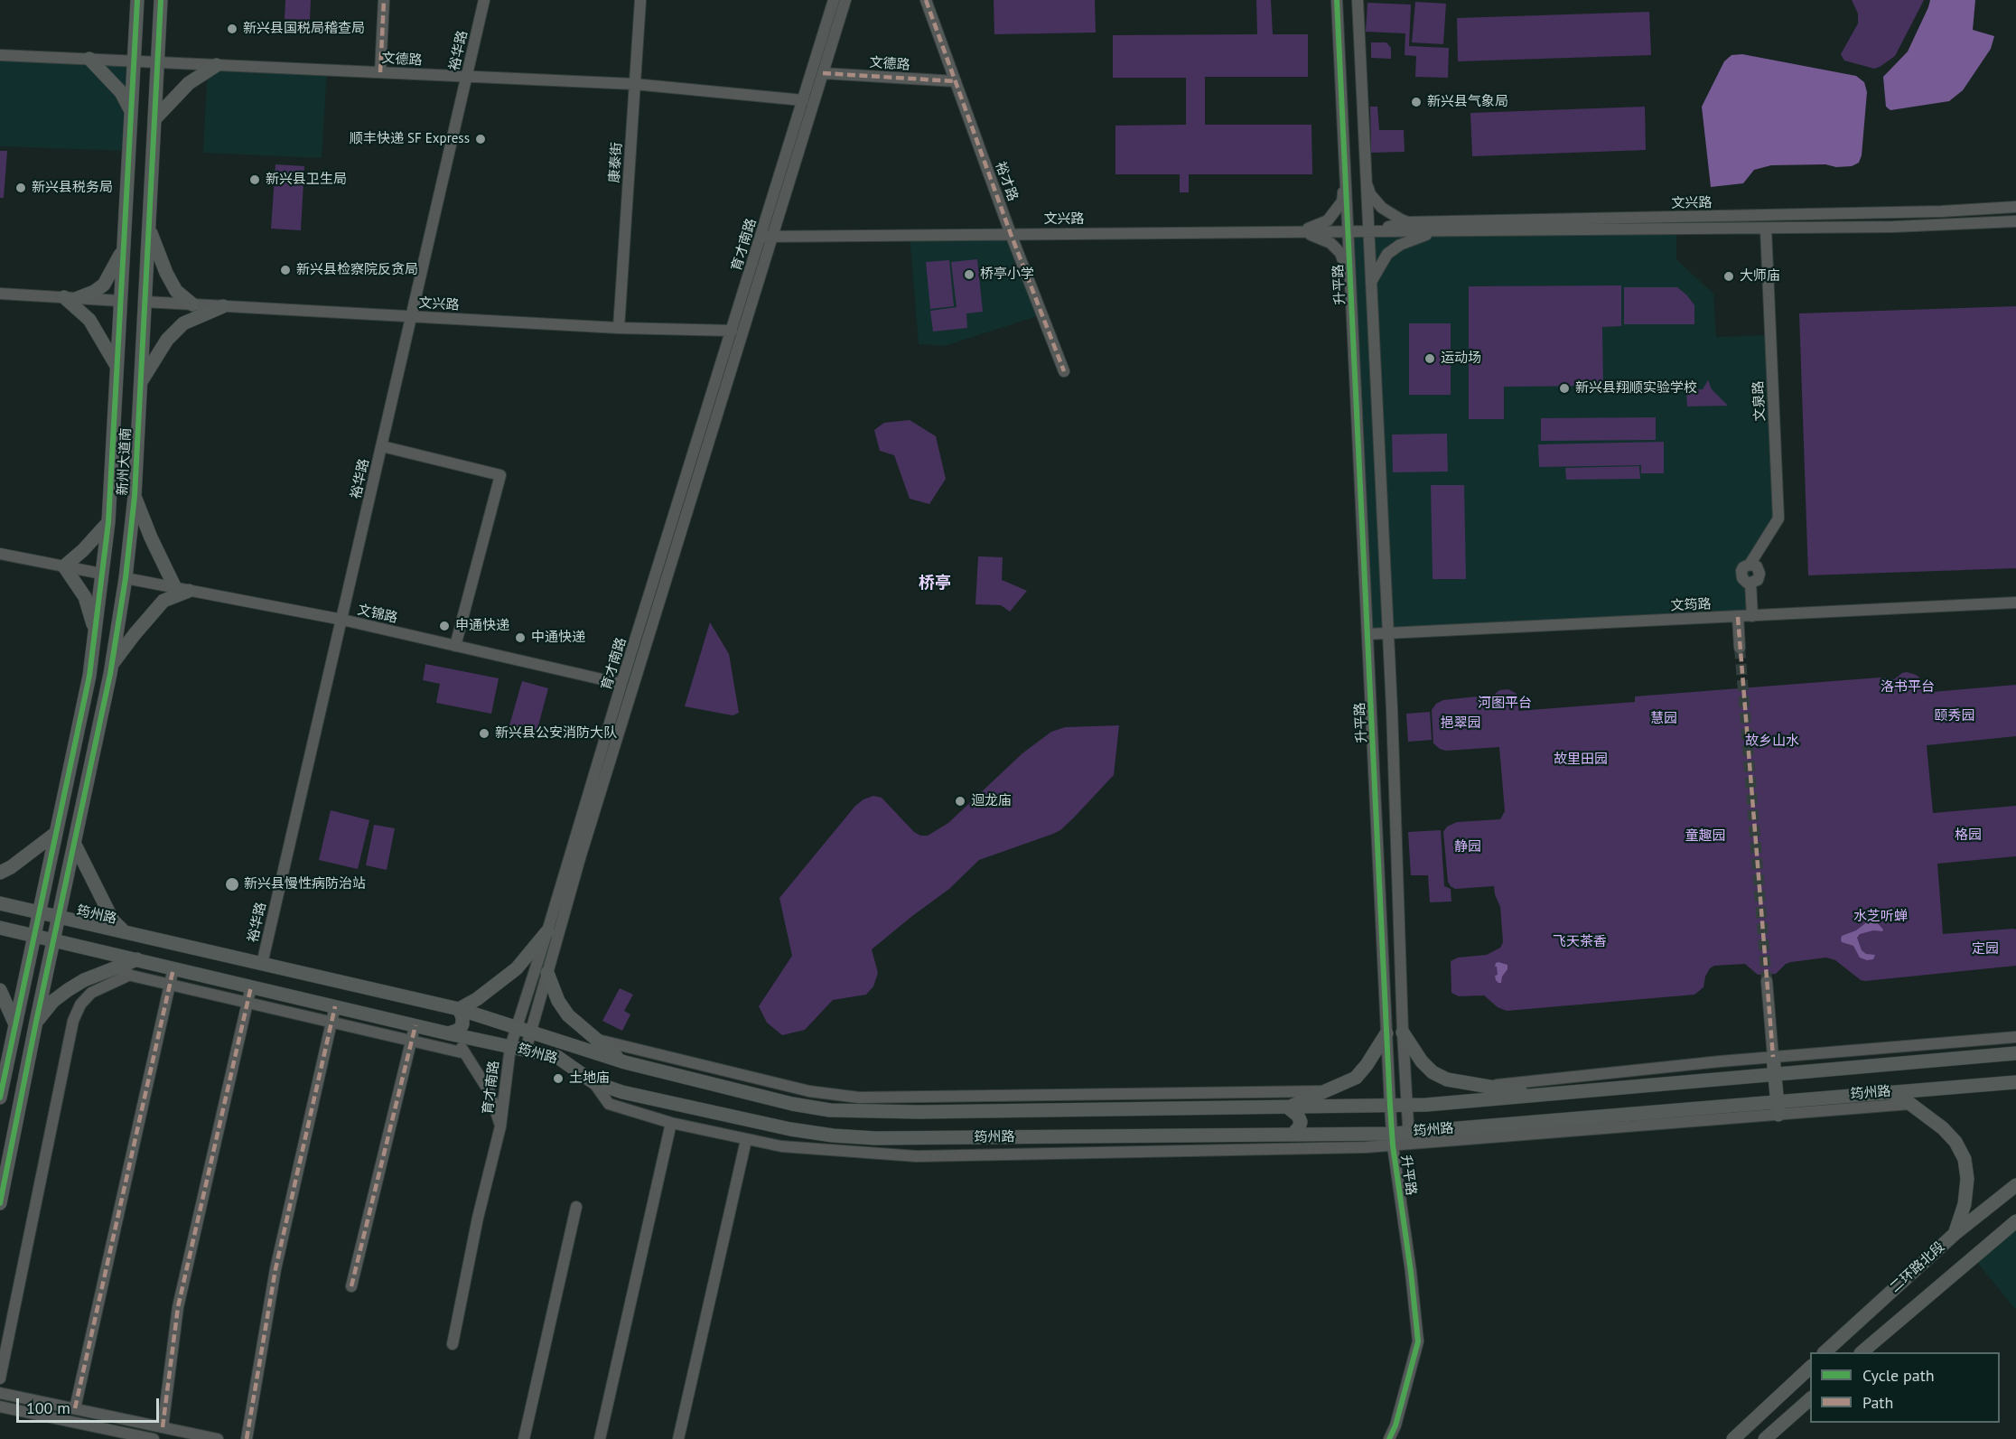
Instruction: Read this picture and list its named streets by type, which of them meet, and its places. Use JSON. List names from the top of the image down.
{
  "streets": {
    "main road": ["新州大道南", "筠州路", "二环路北段"],
    "street": [
      "裕华路",
      "文德路",
      "康泰街",
      "裕才路",
      "文兴路",
      "育才南路",
      "升平路",
      "文泉路",
      "文筠路",
      "文锦路"
    ]
  },
  "crossings": [
    ["裕华路", "文德路"],
    ["裕华路", "文兴路"],
    ["裕华路", "文锦路"],
    ["裕华路", "筠州路"],
    ["文德路", "康泰街"],
    ["文德路", "裕才路"],
    ["文德路", "育才南路"],
    ["文德路", "新州大道南"],
    ["康泰街", "文兴路"],
    ["裕才路", "文兴路"],
    ["文兴路", "育才南路"],
    ["文兴路", "升平路"],
    ["文兴路", "文泉路"],
    ["文兴路", "新州大道南"],
    ["育才南路", "文锦路"],
    ["育才南路", "筠州路"],
    ["升平路", "文筠路"],
    ["升平路", "筠州路"],
    ["文泉路", "文筠路"],
    ["新州大道南", "文锦路"],
    ["新州大道南", "筠州路"]
  ],
  "districts": ["桥亭"],
  "parks": [
    "洛书平台",
    "河图平台",
    "颐秀园",
    "慧园",
    "挹翠园",
    "故乡山水",
    "故里田园",
    "格园",
    "童趣园",
    "静园",
    "水芝听蝉",
    "飞天茶香",
    "定园"
  ],
  "places": [
    "新兴县国税局稽查局",
    "新兴县气象局",
    "顺丰快递 SF Express",
    "新兴县卫生局",
    "新兴县税务局",
    "新兴县检察院反贪局",
    "桥亭小学",
    "大师庙",
    "运动场",
    "新兴县翔顺实验学校",
    "申通快递",
    "中通快递",
    "新兴县公安消防大队",
    "迴龙庙",
    "新兴县慢性病防治站",
    "土地庙"
  ],
  "legend": ["Cycle path", "Path"],
  "scale_bar": "100 m"
}
